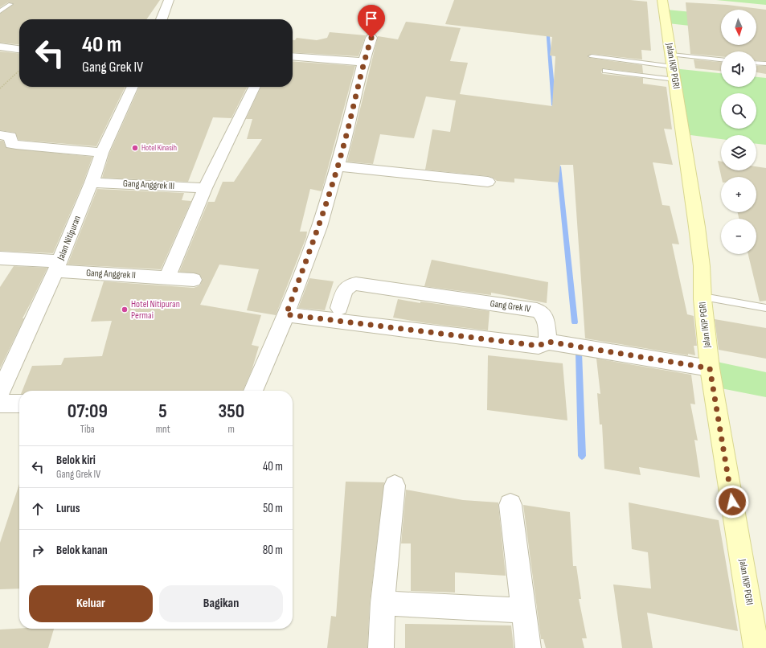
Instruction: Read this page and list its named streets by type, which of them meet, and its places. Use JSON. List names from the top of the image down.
{
  "streets": {
    "main road": ["Jalan IKIP PGRI"],
    "street": [
      "Gang Anggrek III",
      "Jalan Nitipuran",
      "Gang Anggrek II",
      "Gang Grek IV"
    ]
  },
  "crossings": [
    ["Gang Anggrek III", "Jalan Nitipuran"],
    ["Jalan Nitipuran", "Gang Anggrek II"]
  ],
  "places": ["Hotel Kinasih", "Hotel Nitipuran Permai"],
  "north": "bottom",
  "page": {
    "map_buttons": ["+", "−"],
    "turn": ["40 m", "Gang Grek IV"],
    "eta": [
      "07:09",
      "Tiba",
      "5",
      "mnt",
      "350",
      "m"
    ],
    "list": [
      {
        "name": "Belok kiri",
        "note": "Gang Grek IV",
        "value": "40 m"
      },
      {
        "name": "Lurus",
        "value": "50 m"
      },
      {
        "name": "Belok kanan",
        "value": "80 m"
      }
    ],
    "buttons": ["Keluar", "Bagikan"]
  }
}
